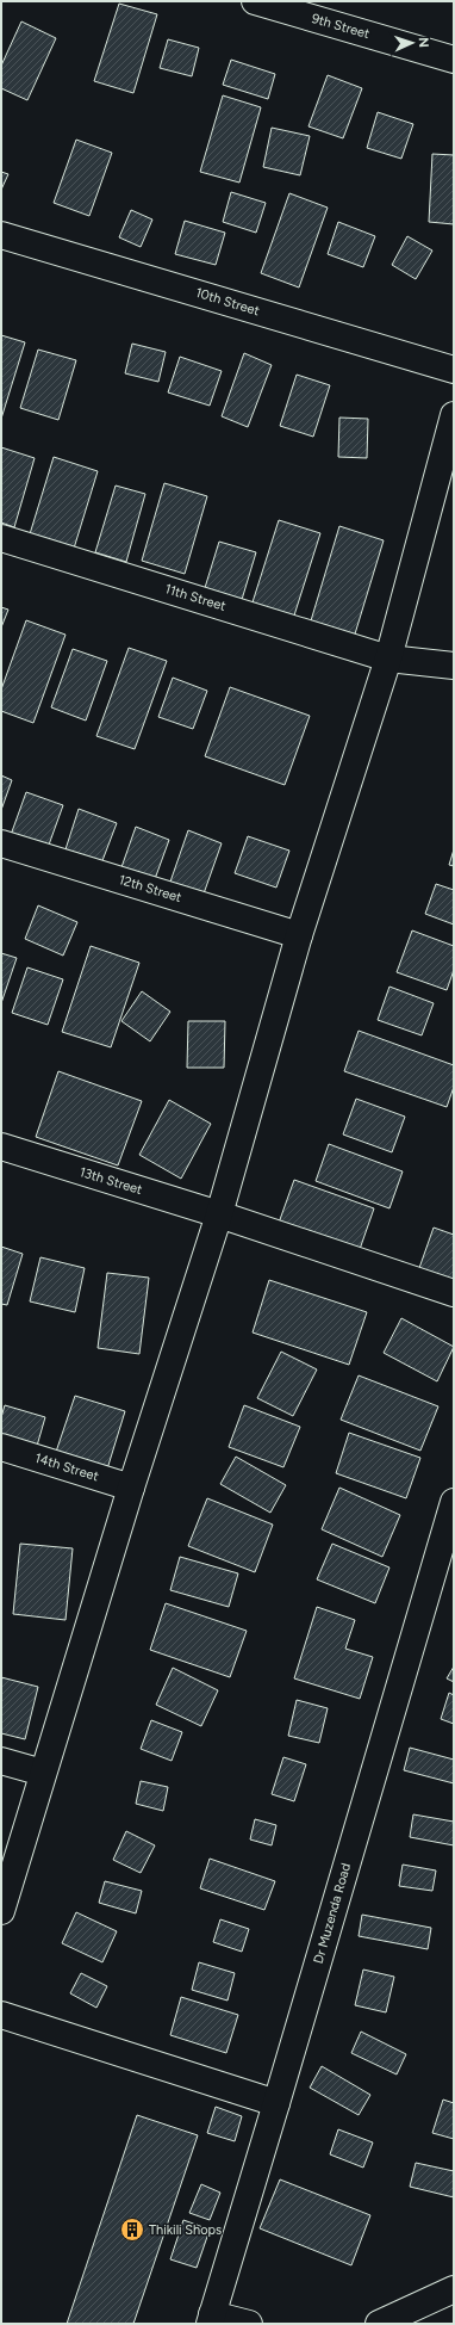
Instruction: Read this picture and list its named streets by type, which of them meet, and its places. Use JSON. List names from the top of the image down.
{
  "streets": {
    "street": [
      "9th Street",
      "10th Street",
      "11th Street",
      "12th Street",
      "13th Street",
      "14th Street",
      "Dr Muzenda Road"
    ]
  },
  "places": {
    "building": ["Thikili Shops"]
  },
  "north": "right"
}
